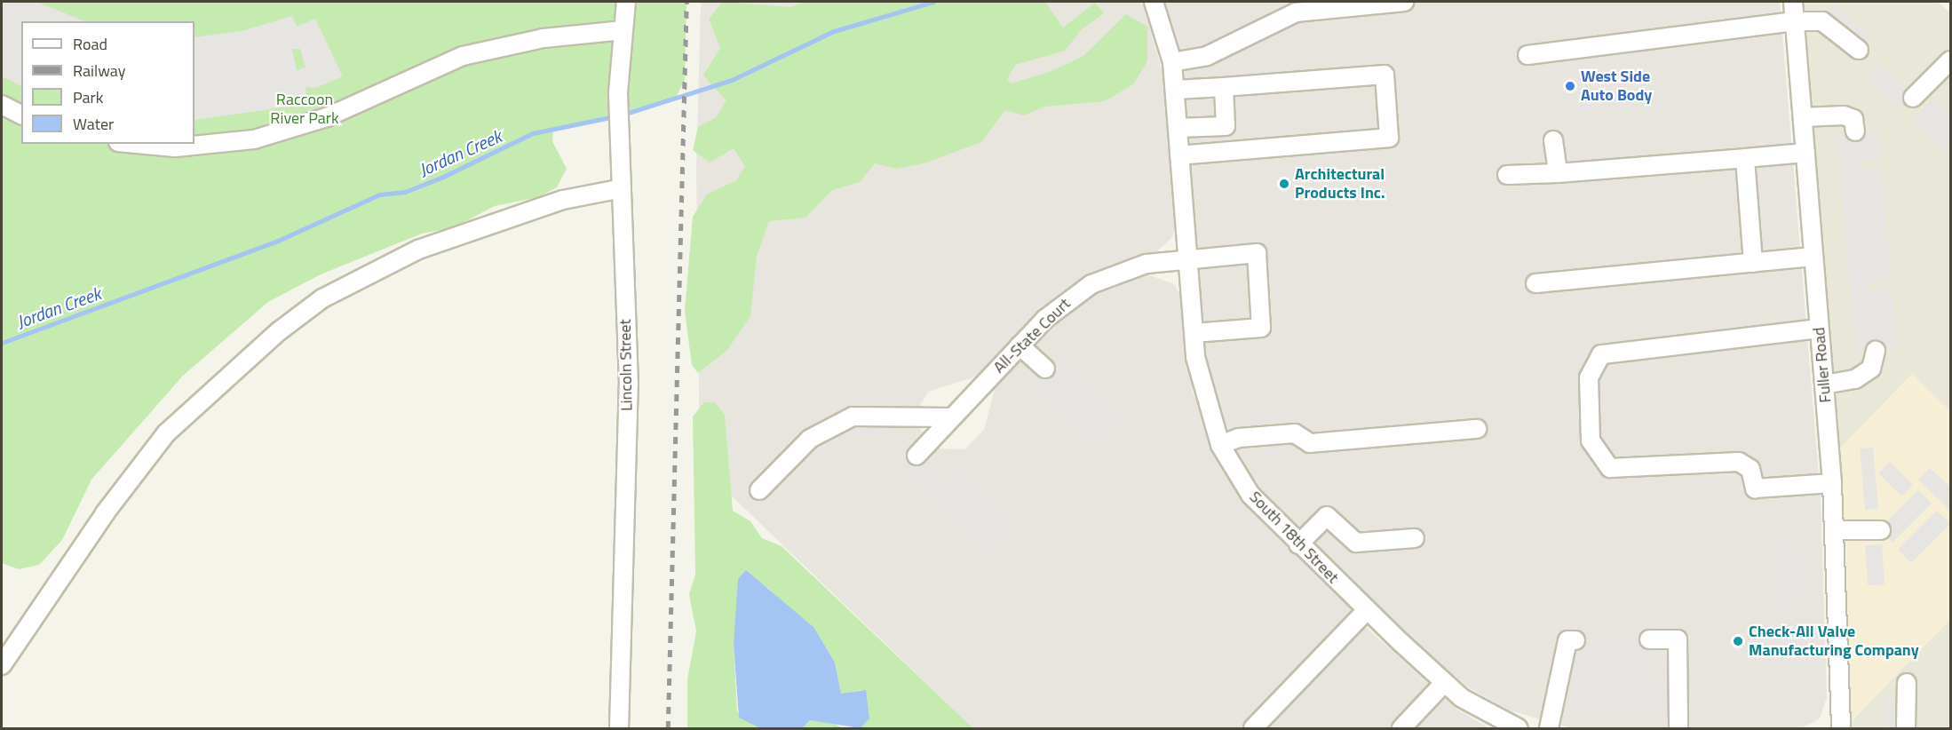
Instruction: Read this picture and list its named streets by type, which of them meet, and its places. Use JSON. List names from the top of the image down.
{
  "streets": {
    "street": [
      "All-State Court",
      "Lincoln Street",
      "Fuller Road",
      "South 18th Street"
    ]
  },
  "crossings": [
    ["All-State Court", "South 18th Street"]
  ],
  "water": ["Jordan Creek"],
  "parks": ["Raccoon River Park"],
  "places": ["West Side Auto Body", "Architectural Products Inc.", "Check-All Valve Manufacturing Company"],
  "legend": [
    "Road",
    "Railway",
    "Park",
    "Water"
  ]
}
